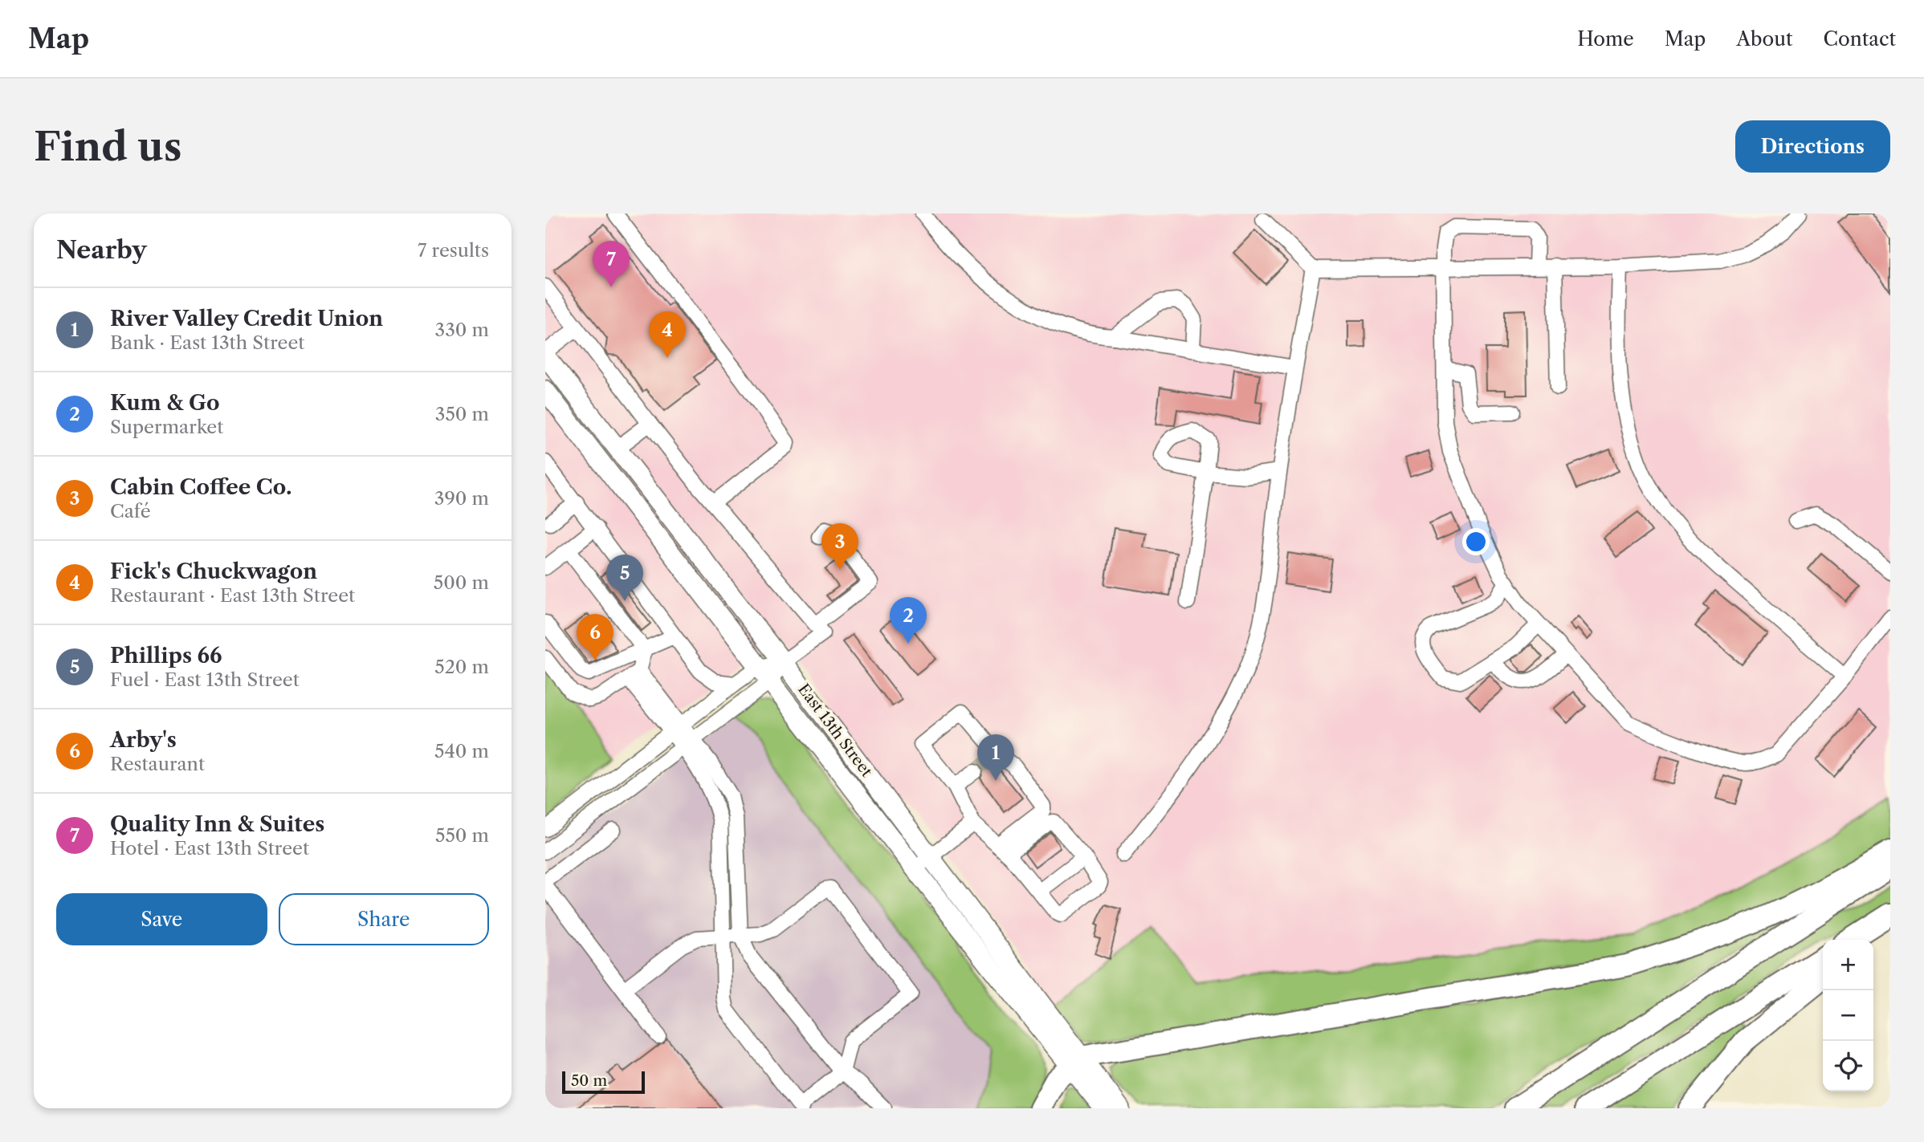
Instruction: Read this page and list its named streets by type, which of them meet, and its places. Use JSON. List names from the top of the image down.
{
  "streets": {
    "main road": ["East 13th Street"]
  },
  "scale_bar": "50 m",
  "page": {
    "header": "Map",
    "nav": [
      "Home",
      "Map",
      "About",
      "Contact"
    ],
    "buttons": [
      "Directions",
      ["Save", "Share"]
    ],
    "title": "Find us",
    "heading": ["Nearby", "7 results"],
    "pins": [
      "7",
      "4",
      "3",
      "5",
      "2",
      "6",
      "1"
    ],
    "list": [
      {
        "mark": "1",
        "name": "River Valley Credit Union",
        "note": "Bank · East 13th Street",
        "value": "330 m"
      },
      {
        "mark": "2",
        "name": "Kum & Go",
        "note": "Supermarket",
        "value": "350 m"
      },
      {
        "mark": "3",
        "name": "Cabin Coffee Co.",
        "note": "Café",
        "value": "390 m"
      },
      {
        "mark": "4",
        "name": "Fick's Chuckwagon",
        "note": "Restaurant · East 13th Street",
        "value": "500 m"
      },
      {
        "mark": "5",
        "name": "Phillips 66",
        "note": "Fuel · East 13th Street",
        "value": "520 m"
      },
      {
        "mark": "6",
        "name": "Arby's",
        "note": "Restaurant",
        "value": "540 m"
      },
      {
        "mark": "7",
        "name": "Quality Inn & Suites",
        "note": "Hotel · East 13th Street",
        "value": "550 m"
      }
    ],
    "map_buttons": ["+", "−"],
    "scale": "50 m"
  }
}
